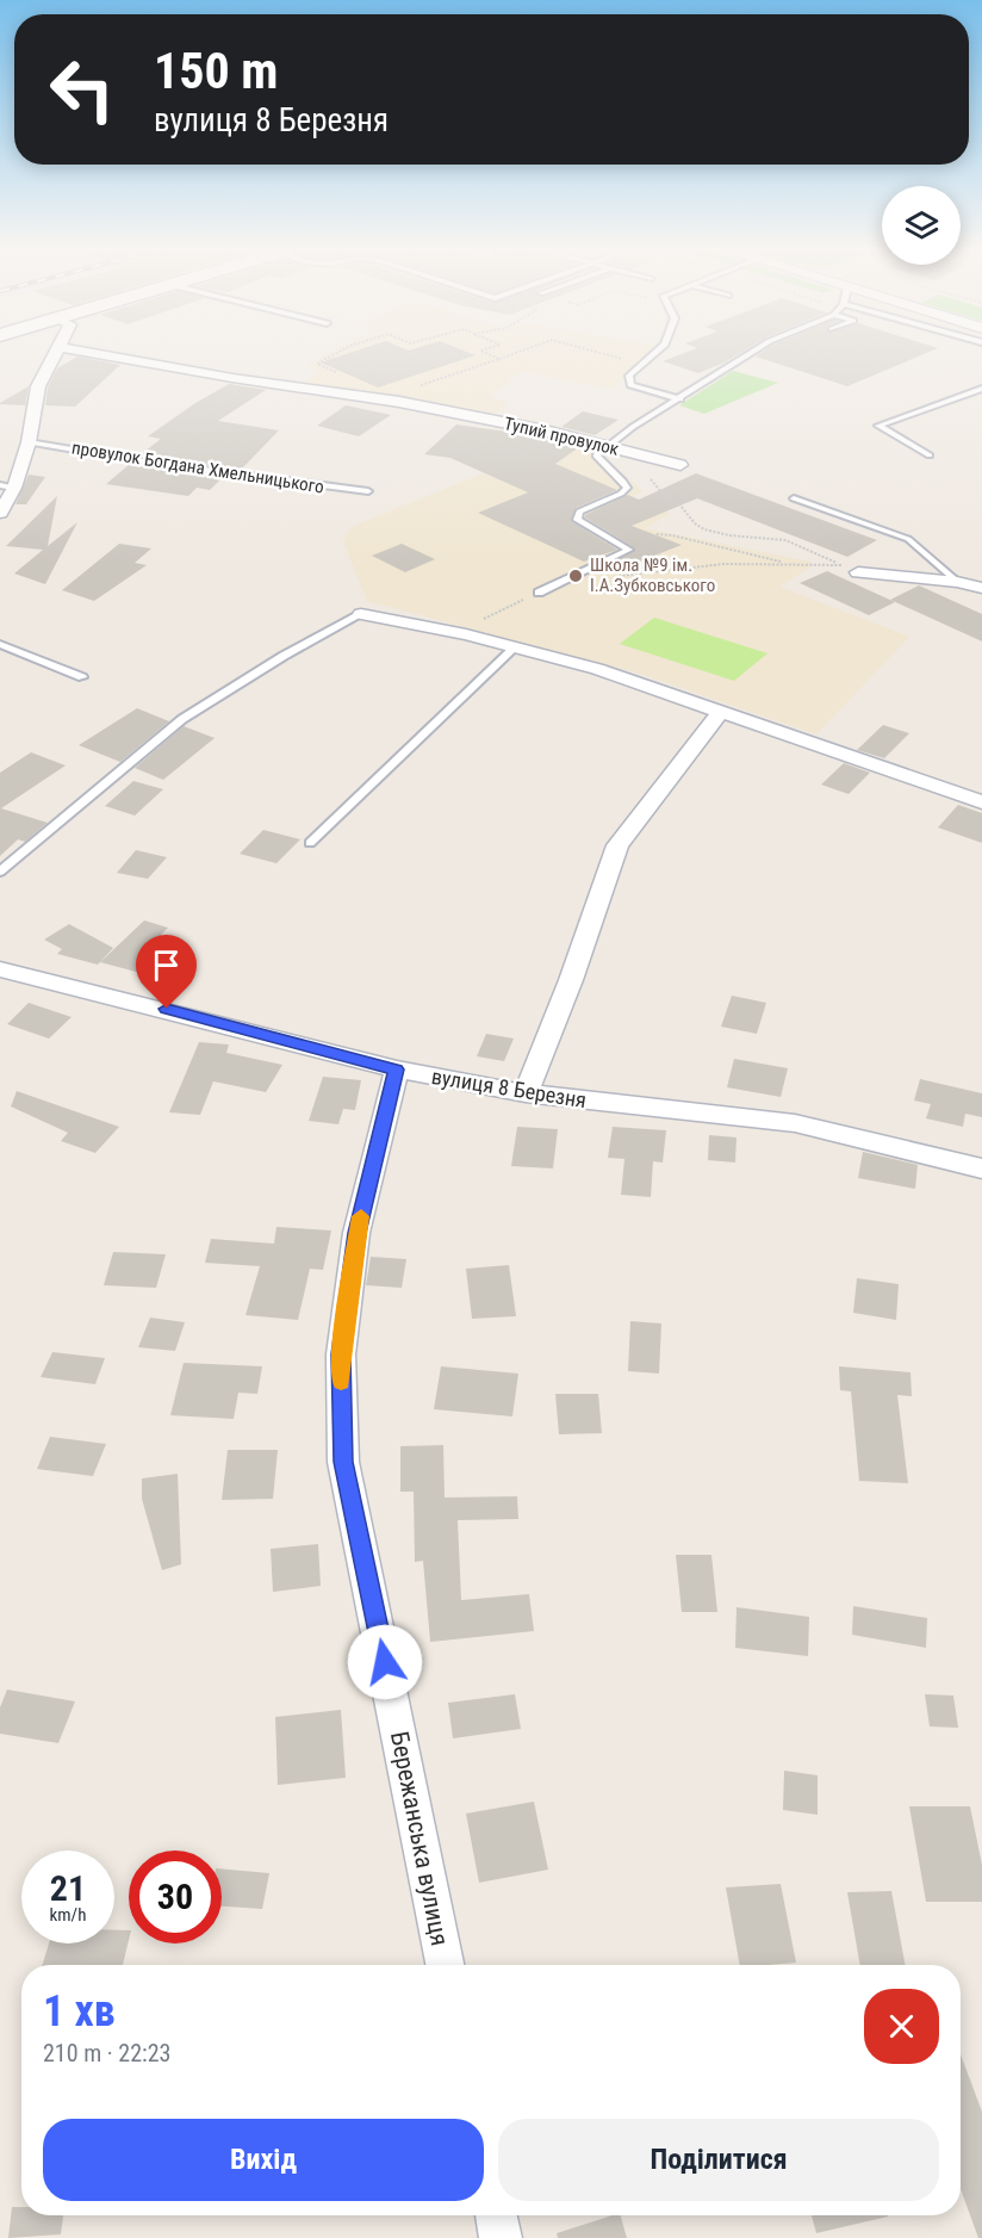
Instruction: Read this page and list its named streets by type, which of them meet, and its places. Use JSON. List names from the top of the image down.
{
  "streets": {
    "street": ["Тупий провулок", "вулиця 8 Березня", "Бережанська вулиця"],
    "lane": ["провулок Богдана Хмельницького"]
  },
  "crossings": [
    ["вулиця 8 Березня", "Бережанська вулиця"]
  ],
  "places": ["Школа №9 ім. І.А.Зубковського"],
  "page": {
    "turn": ["150 m", "вулиця 8 Березня"],
    "speed": "21 km/h",
    "limit": "30",
    "heading": ["1 хв", "210 m · 22:23"],
    "buttons": ["Вихід", "Поділитися"]
  }
}
